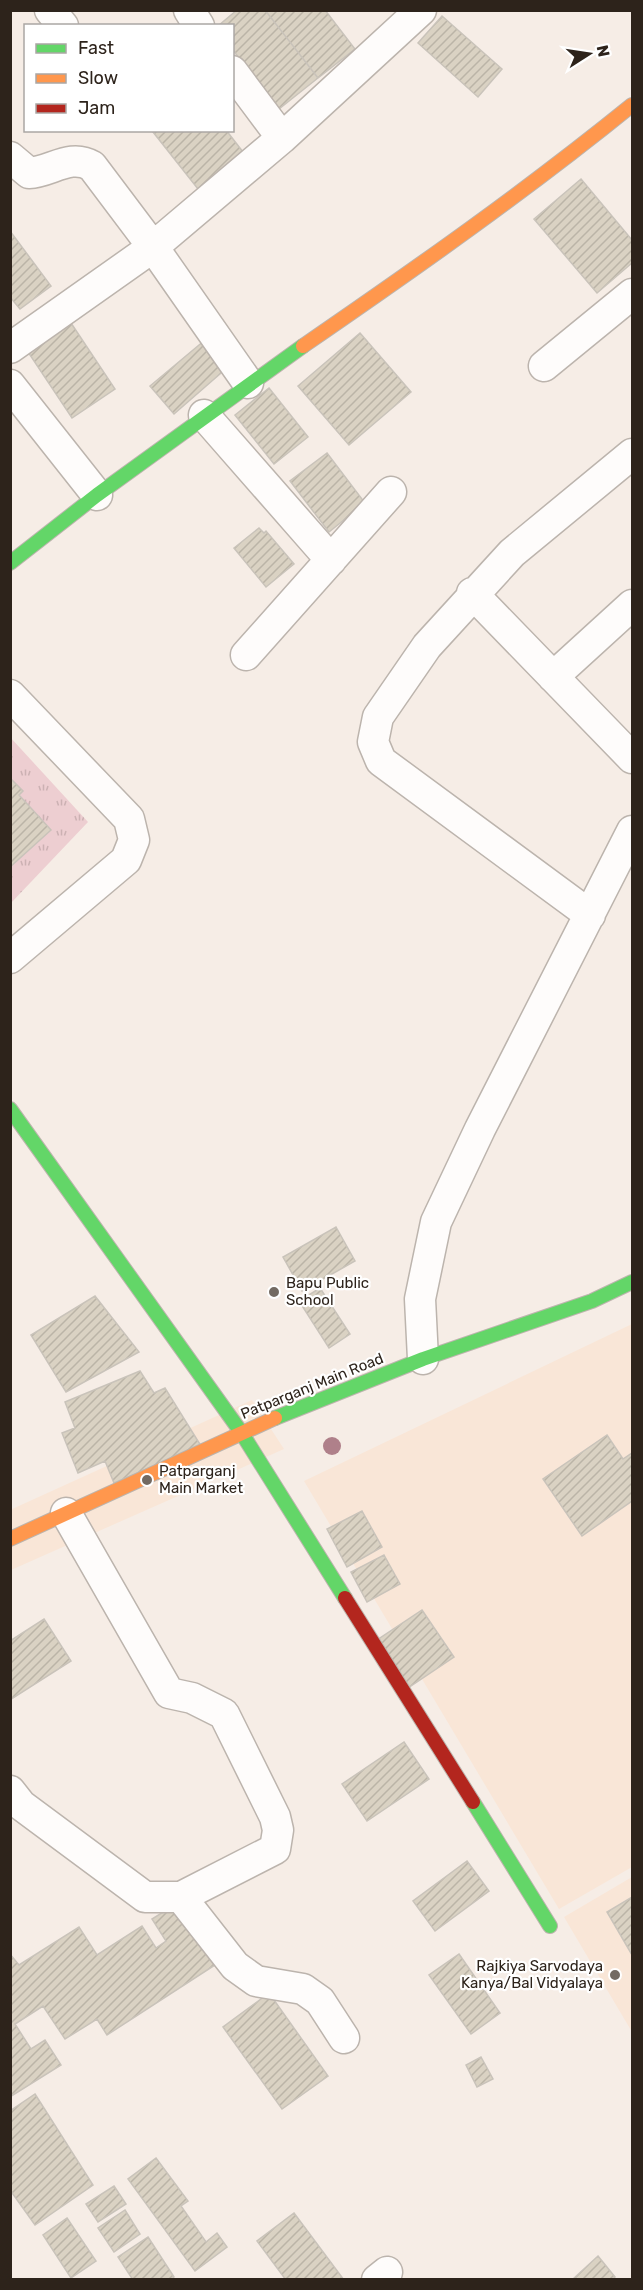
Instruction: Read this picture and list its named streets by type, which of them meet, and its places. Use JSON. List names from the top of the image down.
{
  "streets": {
    "street": ["Patparganj Main Road"]
  },
  "places": ["Bapu Public School", "Patparganj Main Market", "Rajkiya Sarvodaya Kanya/Bal Vidyalaya"],
  "legend": ["Fast", "Slow", "Jam"],
  "north": "right"
}
